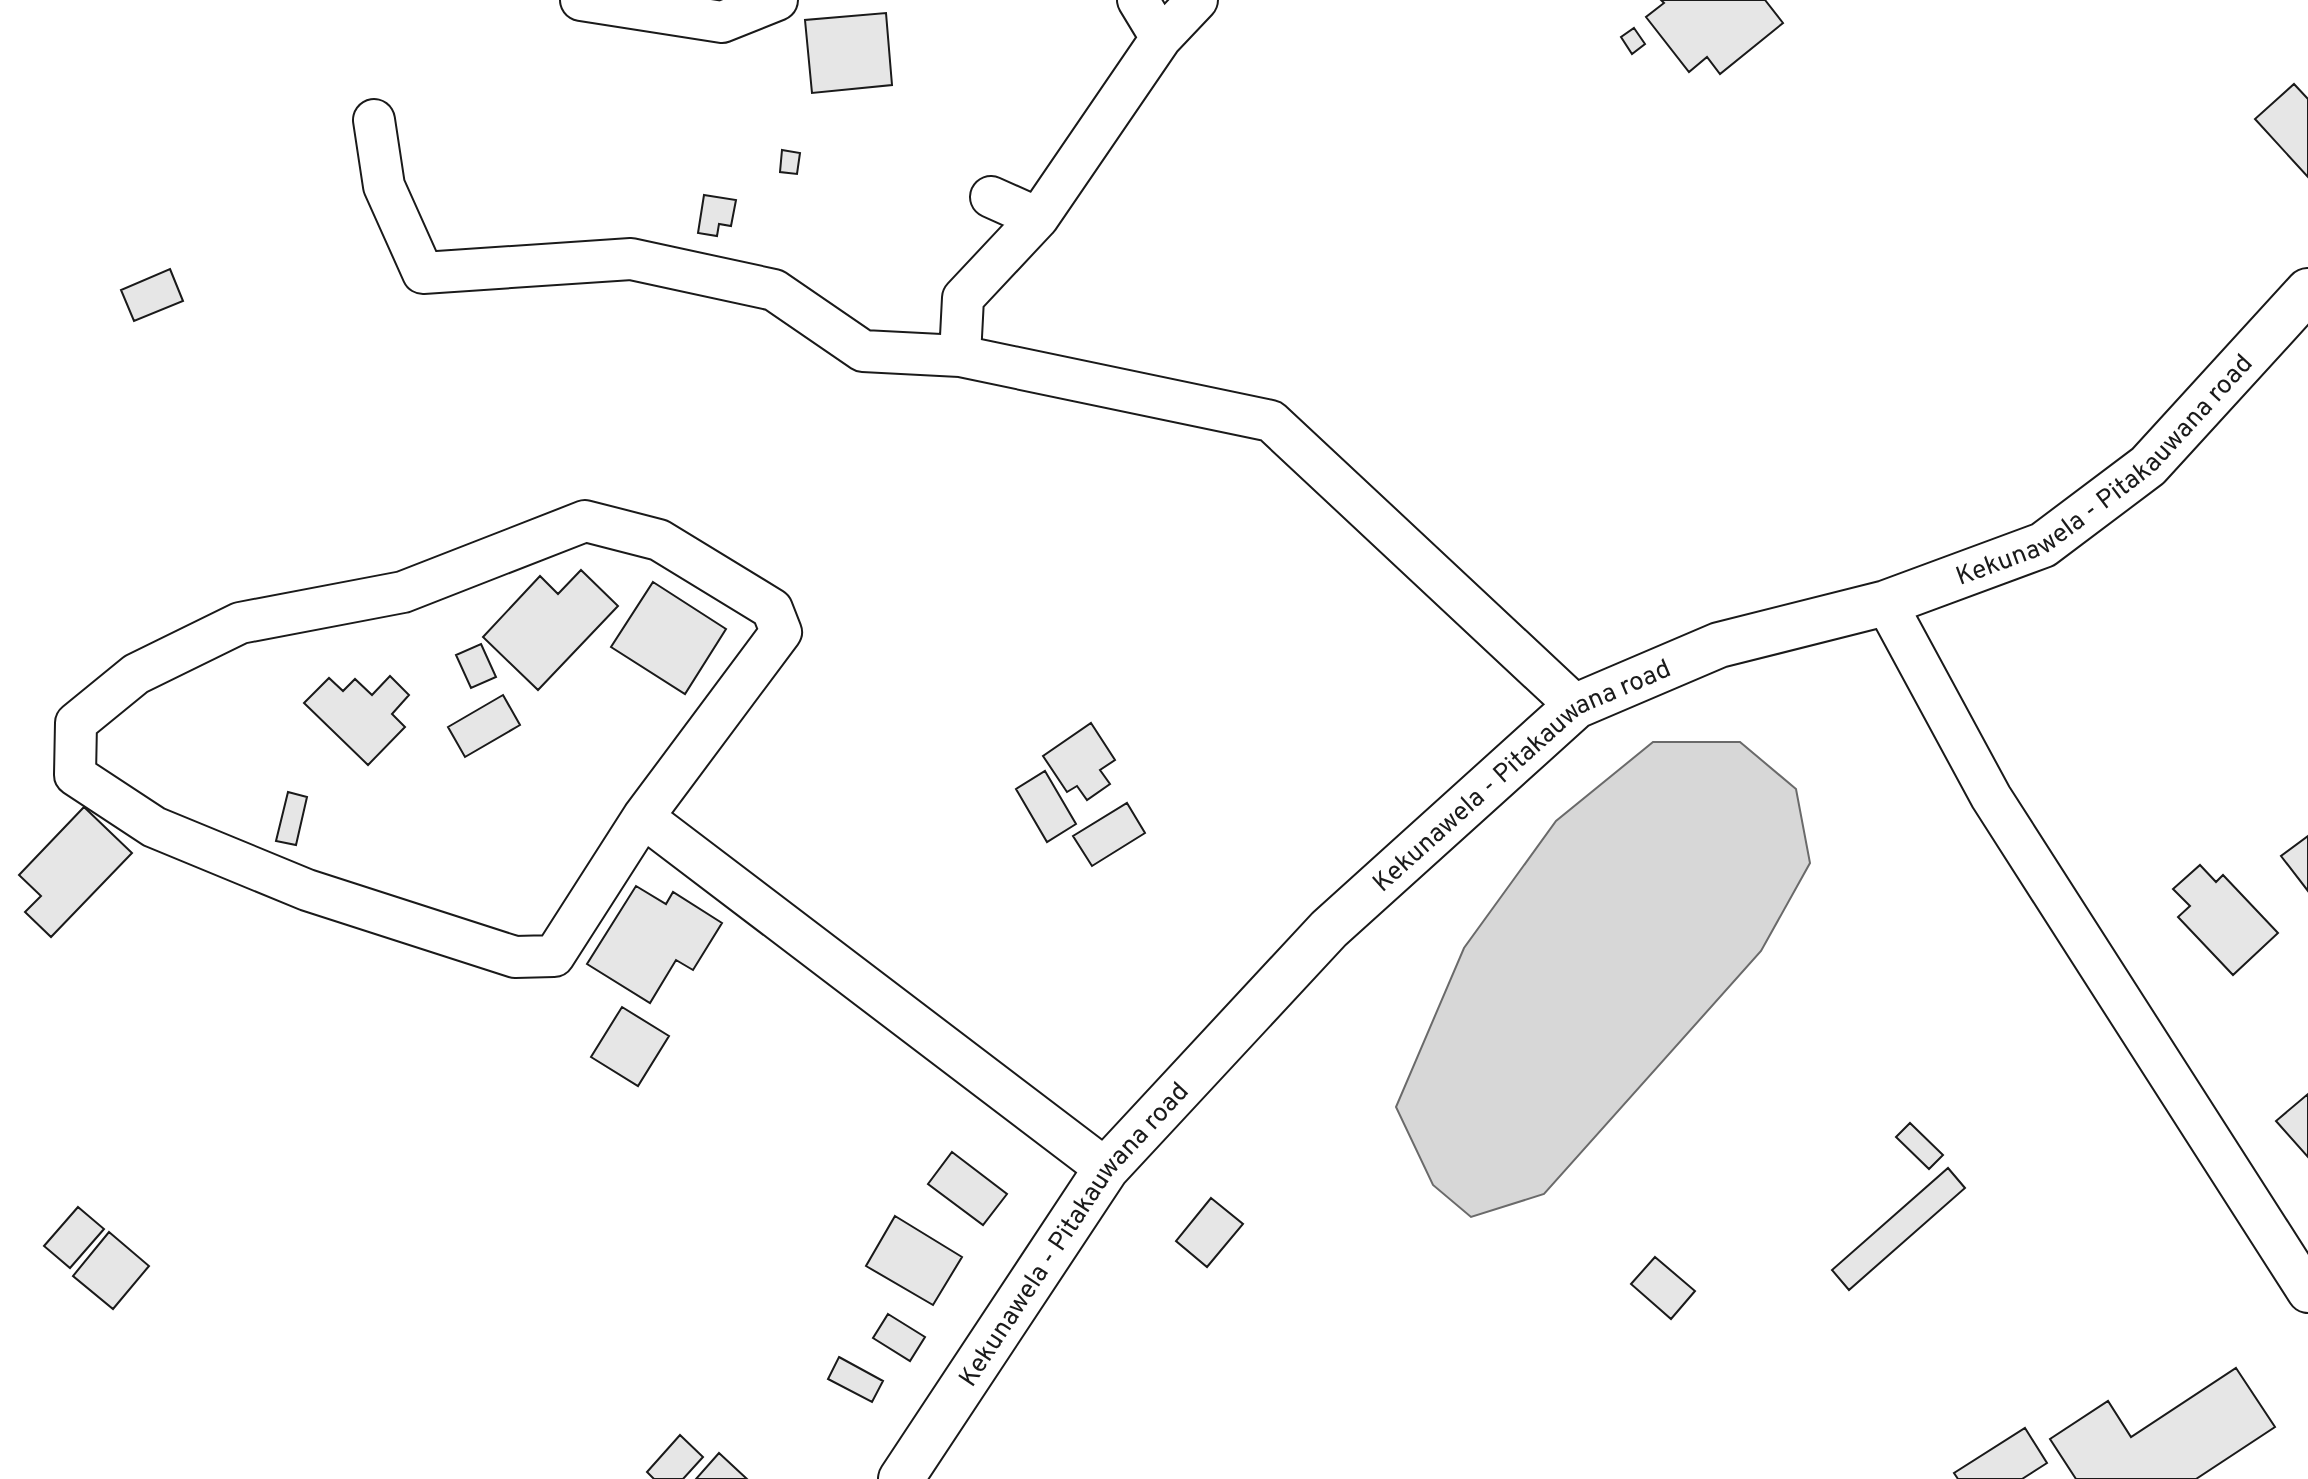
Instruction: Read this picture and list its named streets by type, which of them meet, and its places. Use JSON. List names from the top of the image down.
{
  "streets": {
    "street": ["Kekunawela - Pitakauwana road"]
  }
}
